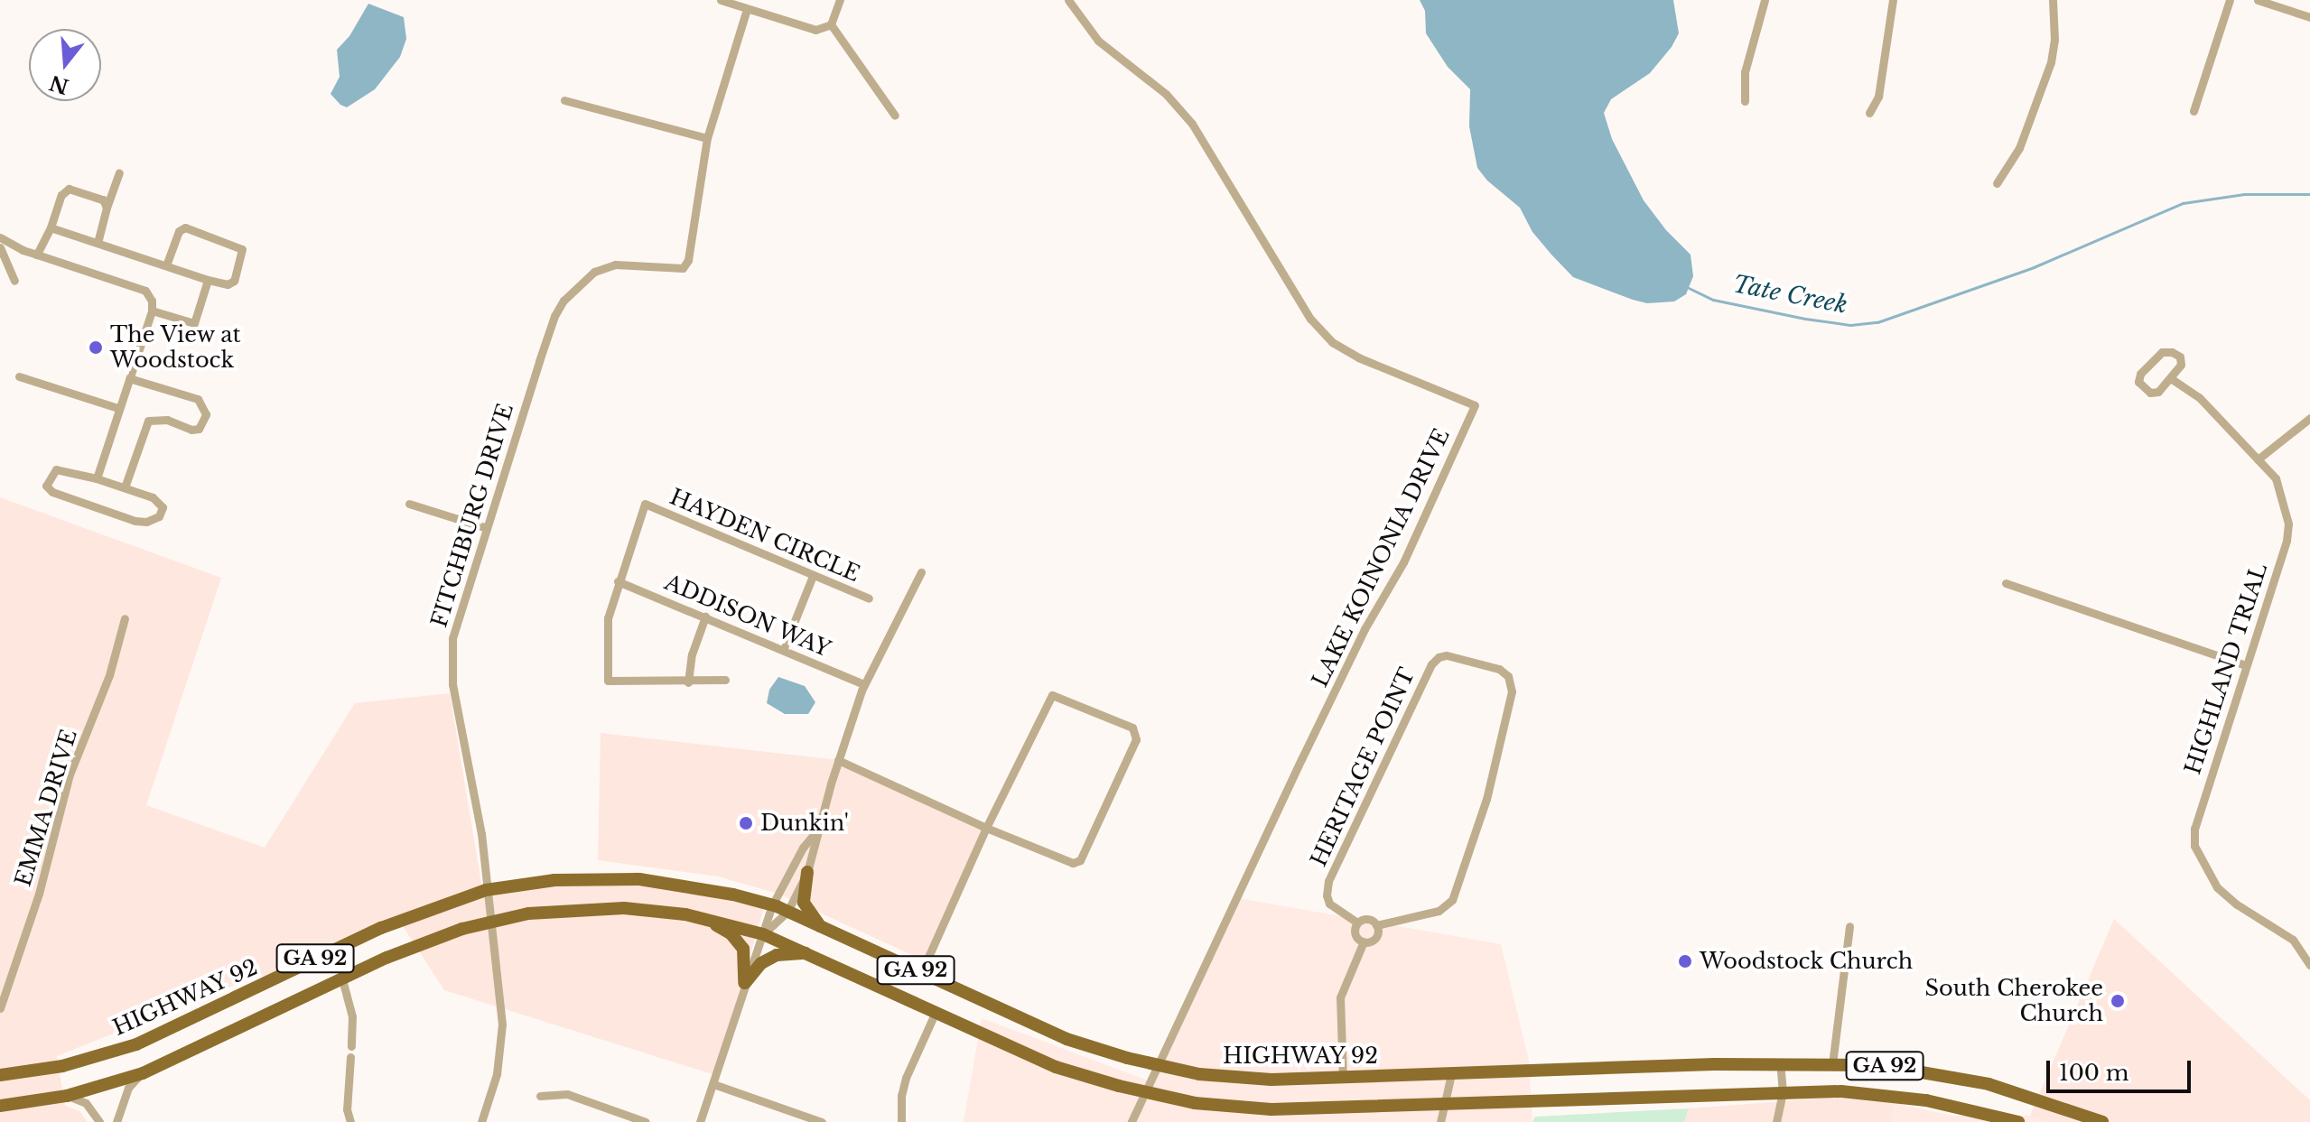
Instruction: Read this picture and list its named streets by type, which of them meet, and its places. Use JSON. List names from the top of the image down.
{
  "streets": {
    "main road": ["GA 92", "HIGHWAY 92"],
    "street": [
      "FITCHBURG DRIVE",
      "HAYDEN CIRCLE",
      "LAKE KOINONIA DRIVE",
      "ADDISON WAY",
      "HIGHLAND TRIAL",
      "HERITAGE POINT",
      "EMMA DRIVE"
    ]
  },
  "crossings": [
    ["FITCHBURG DRIVE", "GA 92"],
    ["FITCHBURG DRIVE", "HIGHWAY 92"],
    ["HAYDEN CIRCLE", "ADDISON WAY"],
    ["LAKE KOINONIA DRIVE", "HIGHWAY 92"]
  ],
  "water": ["Tate Creek"],
  "places": [
    "The View at Woodstock",
    "Dunkin'",
    "Woodstock Church",
    "South Cherokee Church"
  ],
  "scale_bar": "100 m",
  "north": "bottom"
}
